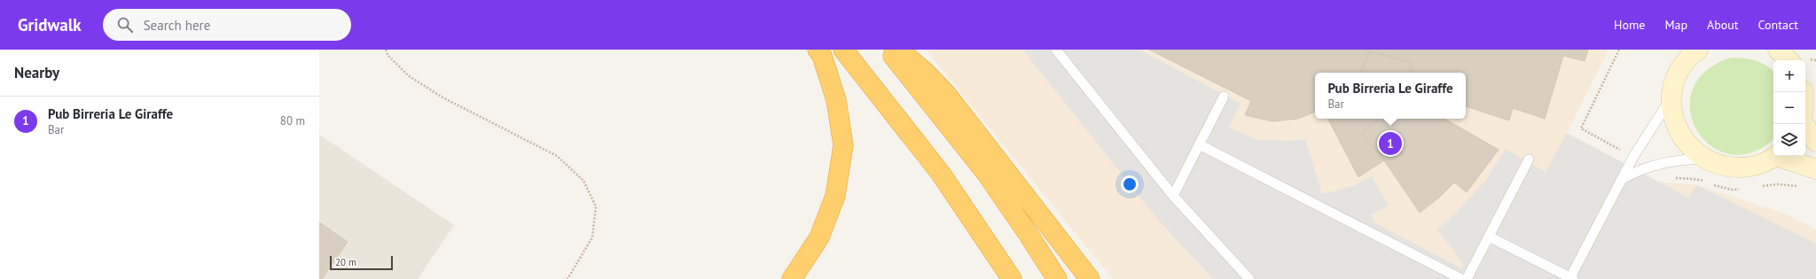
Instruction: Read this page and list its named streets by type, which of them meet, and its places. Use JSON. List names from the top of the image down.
{
  "scale_bar": "20 m",
  "page": {
    "header": "Gridwalk",
    "search": "Search here",
    "nav": [
      "Home",
      "Map",
      "About",
      "Contact"
    ],
    "heading": "Nearby",
    "map_buttons": ["+", "−"],
    "popup": ["Pub Birreria Le Giraffe", "Bar"],
    "list": [
      {
        "mark": "1",
        "name": "Pub Birreria Le Giraffe",
        "note": "Bar",
        "value": "80 m"
      }
    ],
    "pins": "1",
    "scale": "20 m"
  }
}
